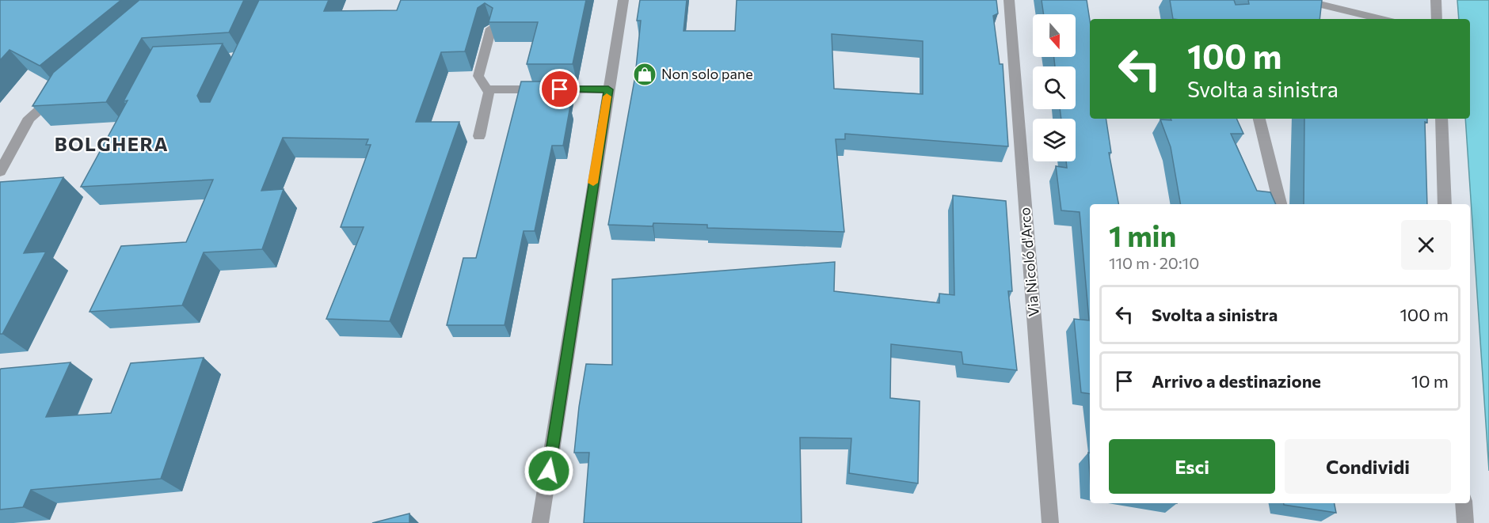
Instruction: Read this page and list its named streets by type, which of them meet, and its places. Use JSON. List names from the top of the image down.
{
  "streets": {
    "street": ["Via Nicoló d'Arco"]
  },
  "districts": ["BOLGHERA"],
  "places": {
    "shop": ["Non solo pane"]
  },
  "north": "bottom",
  "page": {
    "turn": ["100 m", "Svolta a sinistra"],
    "heading": ["1 min", "110 m · 20:10"],
    "list": [
      {
        "name": "Svolta a sinistra",
        "value": "100 m"
      },
      {
        "name": "Arrivo a destinazione",
        "value": "10 m"
      }
    ],
    "buttons": ["Esci", "Condividi"]
  }
}
